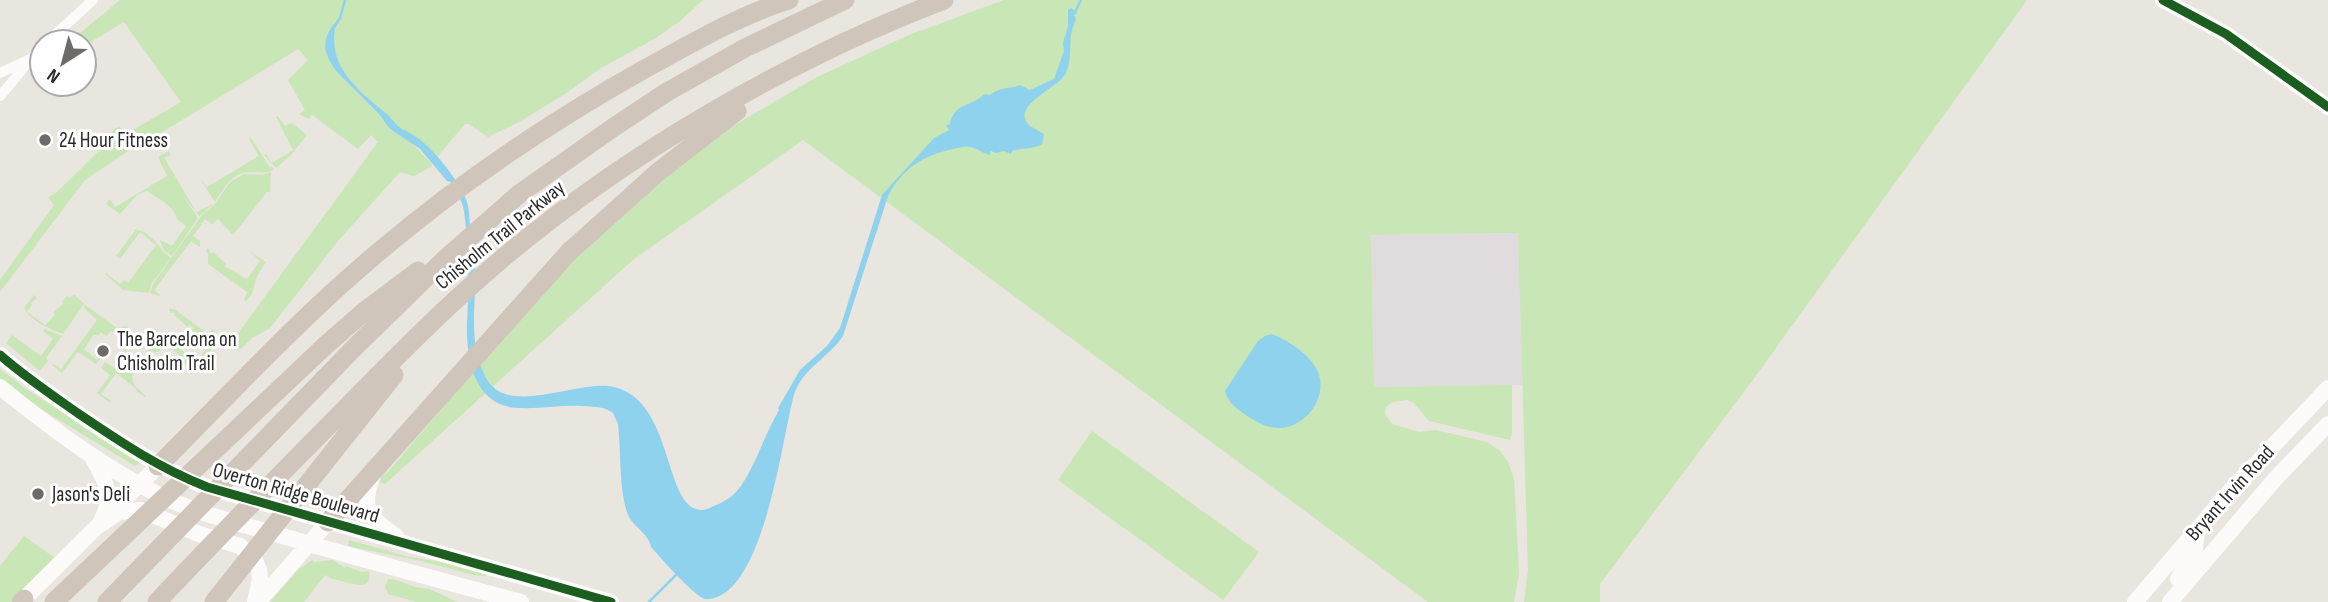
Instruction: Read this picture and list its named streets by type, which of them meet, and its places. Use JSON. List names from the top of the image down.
{
  "streets": {
    "highway": ["Chisholm Trail Parkway"],
    "street": ["Overton Ridge Boulevard", "Bryant Irvin Road"]
  },
  "places": ["24 Hour Fitness", "The Barcelona on Chisholm Trail", "Jason's Deli"],
  "north": "bottom left"
}
